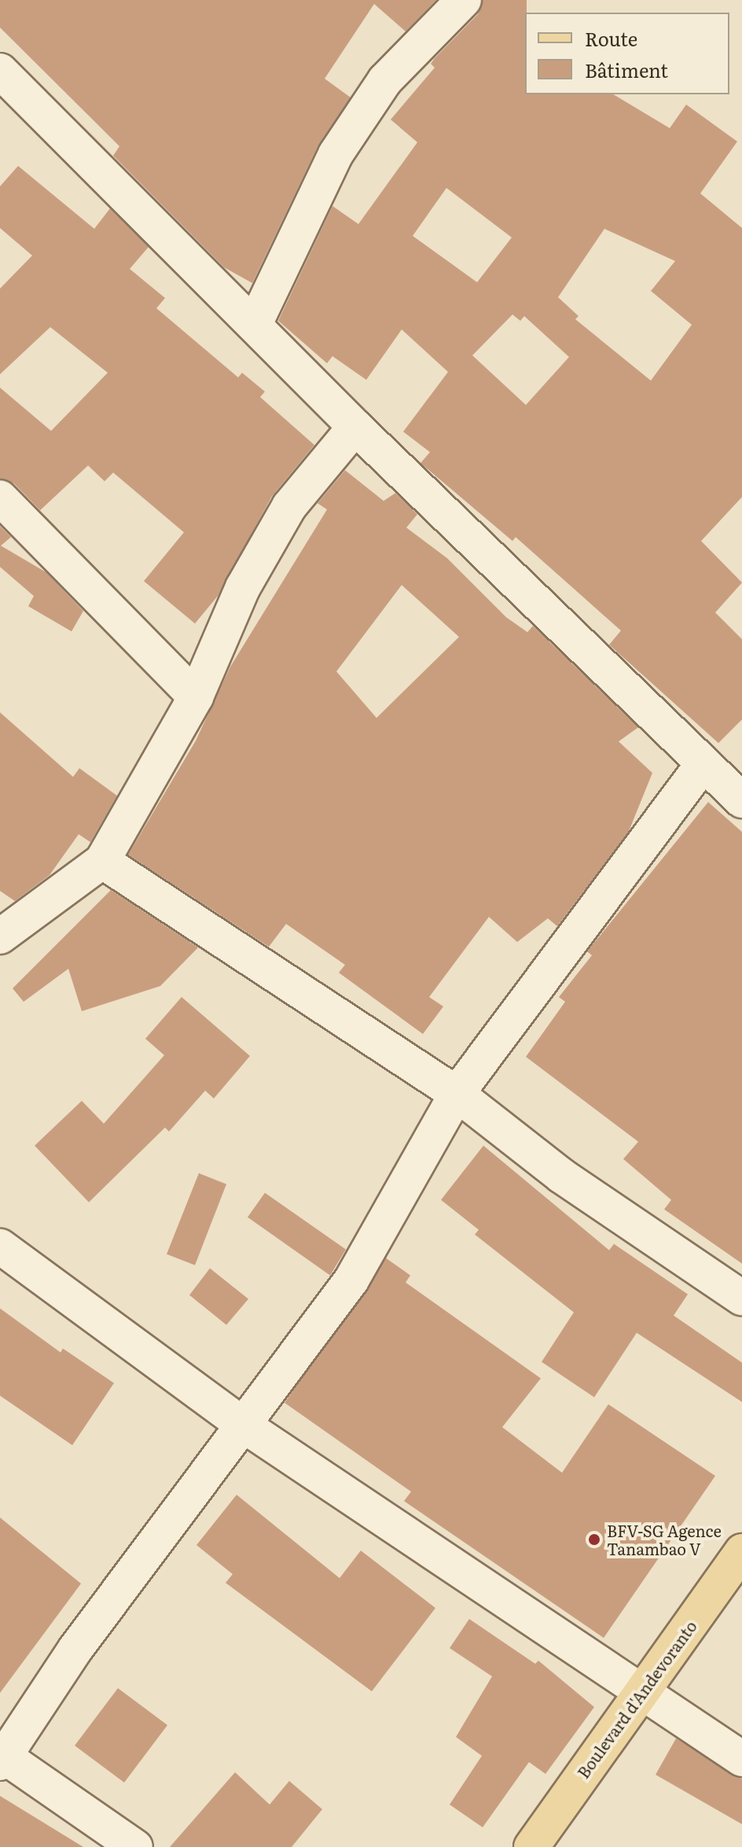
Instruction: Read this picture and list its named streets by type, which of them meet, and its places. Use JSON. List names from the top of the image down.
{
  "streets": {
    "main road": ["Boulevard d'Andevoranto"]
  },
  "places": ["BFV-SG Agence Tanambao V"],
  "legend": ["Route", "Bâtiment"]
}
